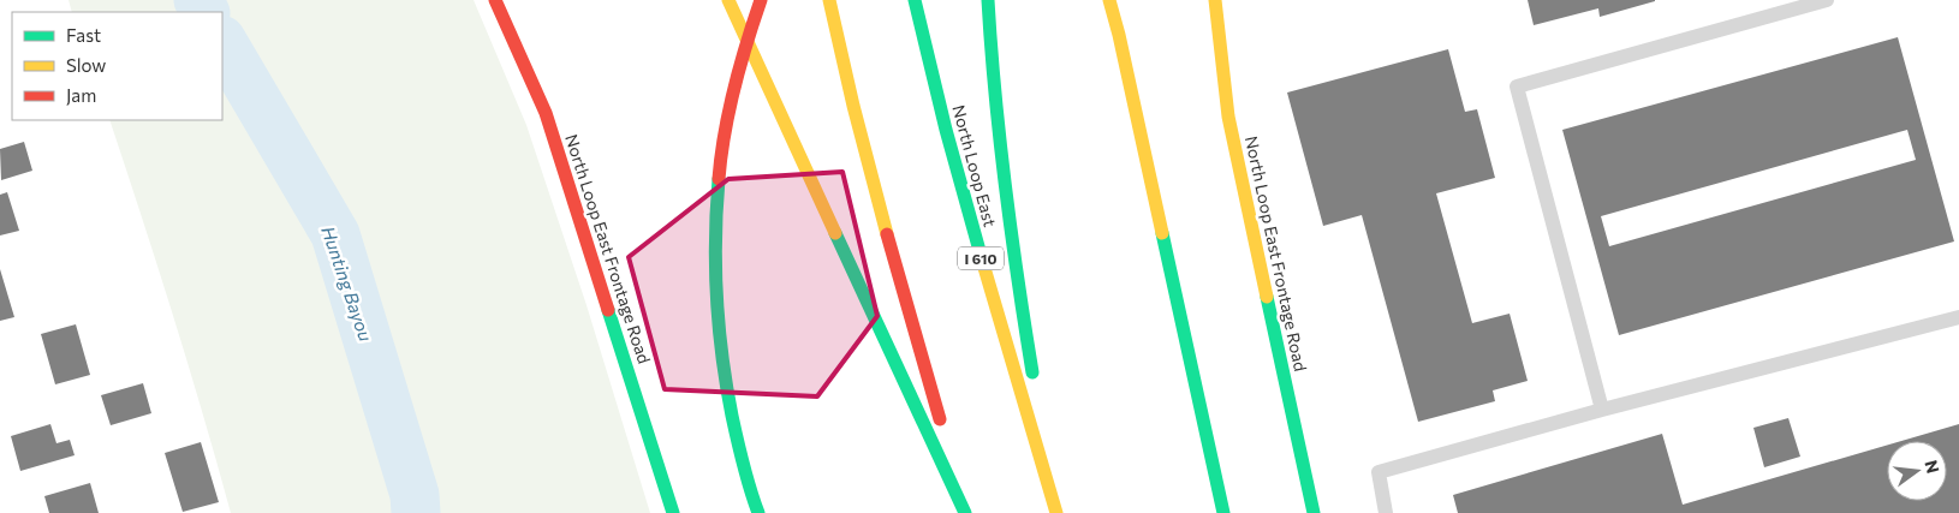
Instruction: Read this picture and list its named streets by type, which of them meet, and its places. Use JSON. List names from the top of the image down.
{
  "streets": {
    "main road": ["North Loop East", "North Loop East Frontage Road", "I 610"]
  },
  "water": ["Hunting Bayou"],
  "legend": ["Fast", "Slow", "Jam"],
  "north": "right"
}
